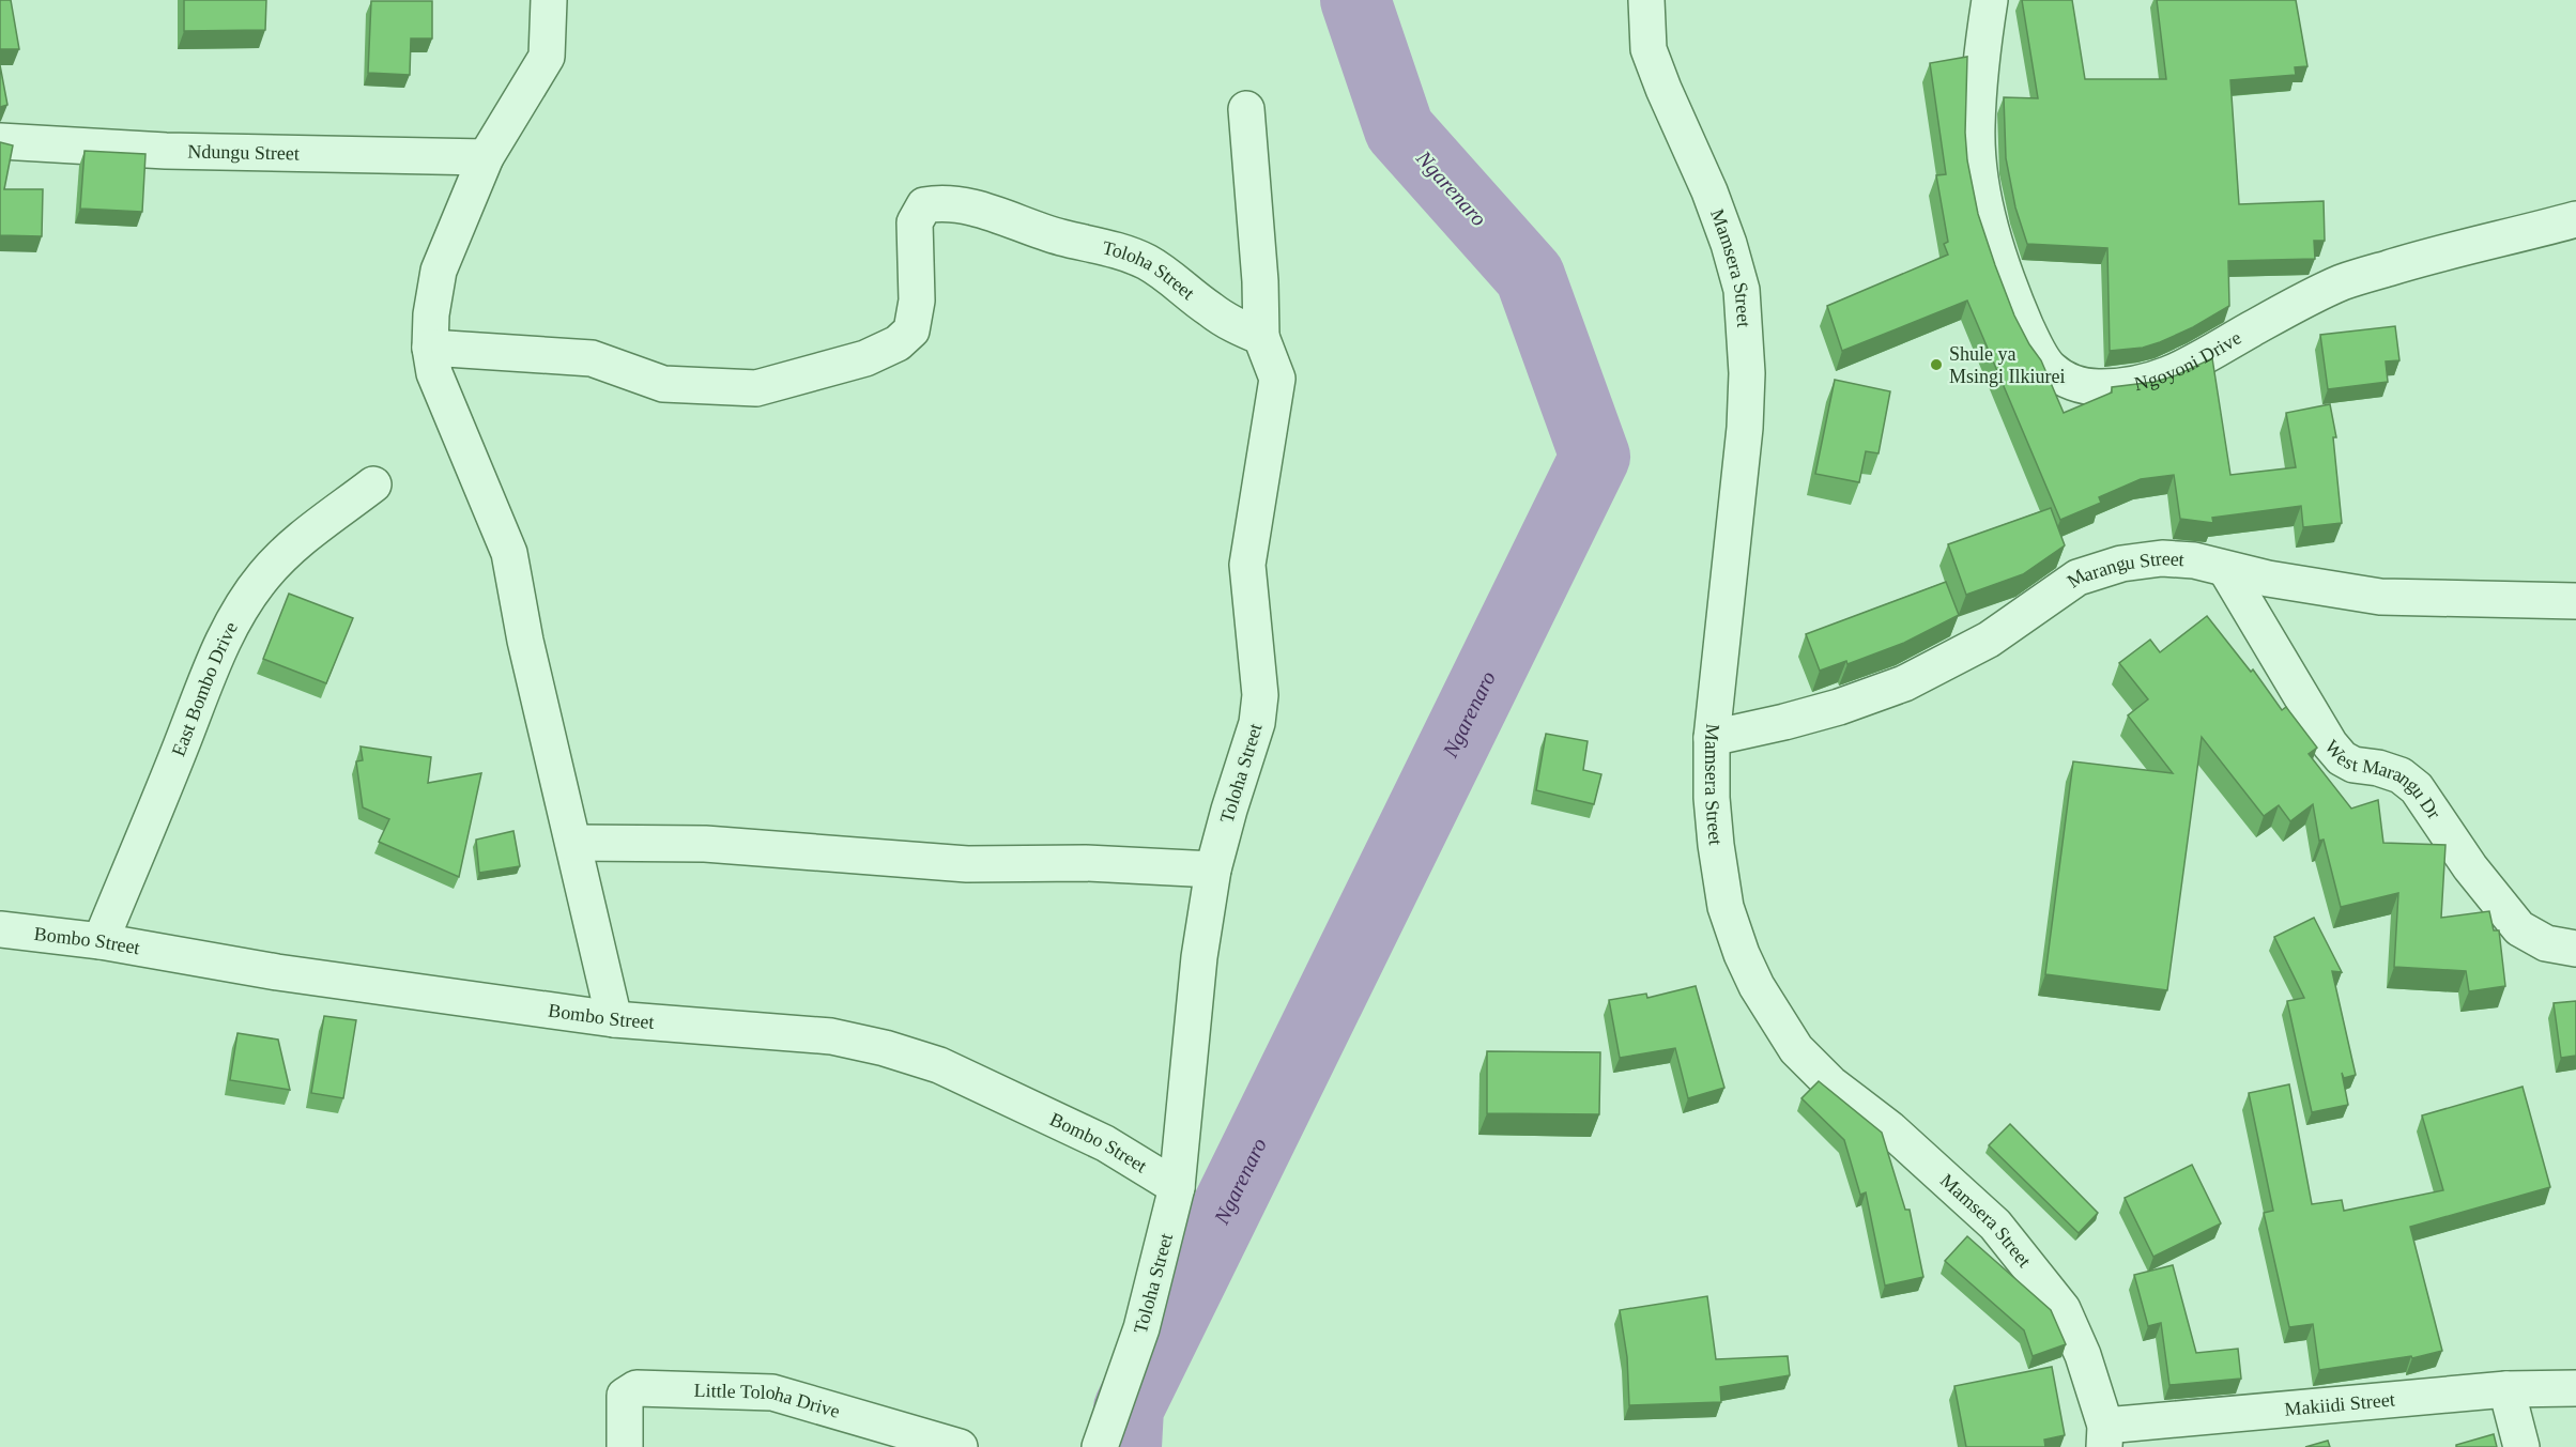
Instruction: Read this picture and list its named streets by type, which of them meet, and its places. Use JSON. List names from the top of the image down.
{
  "streets": {
    "street": [
      "Ndungu Street",
      "Mamsera Street",
      "Toloha Street",
      "Ngoyoni Drive",
      "Marangu Street",
      "East Bombo Drive",
      "West Marangu Dr",
      "Bombo Street",
      "Little Toloha Drive",
      "Makiidi Street"
    ]
  },
  "crossings": [
    ["Mamsera Street", "Marangu Street"],
    ["Mamsera Street", "Makiidi Street"],
    ["Toloha Street", "Bombo Street"],
    ["Marangu Street", "West Marangu Dr"],
    ["East Bombo Drive", "Bombo Street"]
  ],
  "water": ["Ngarenaro"],
  "places": ["Shule ya Msingi Ilkiurei"]
}
